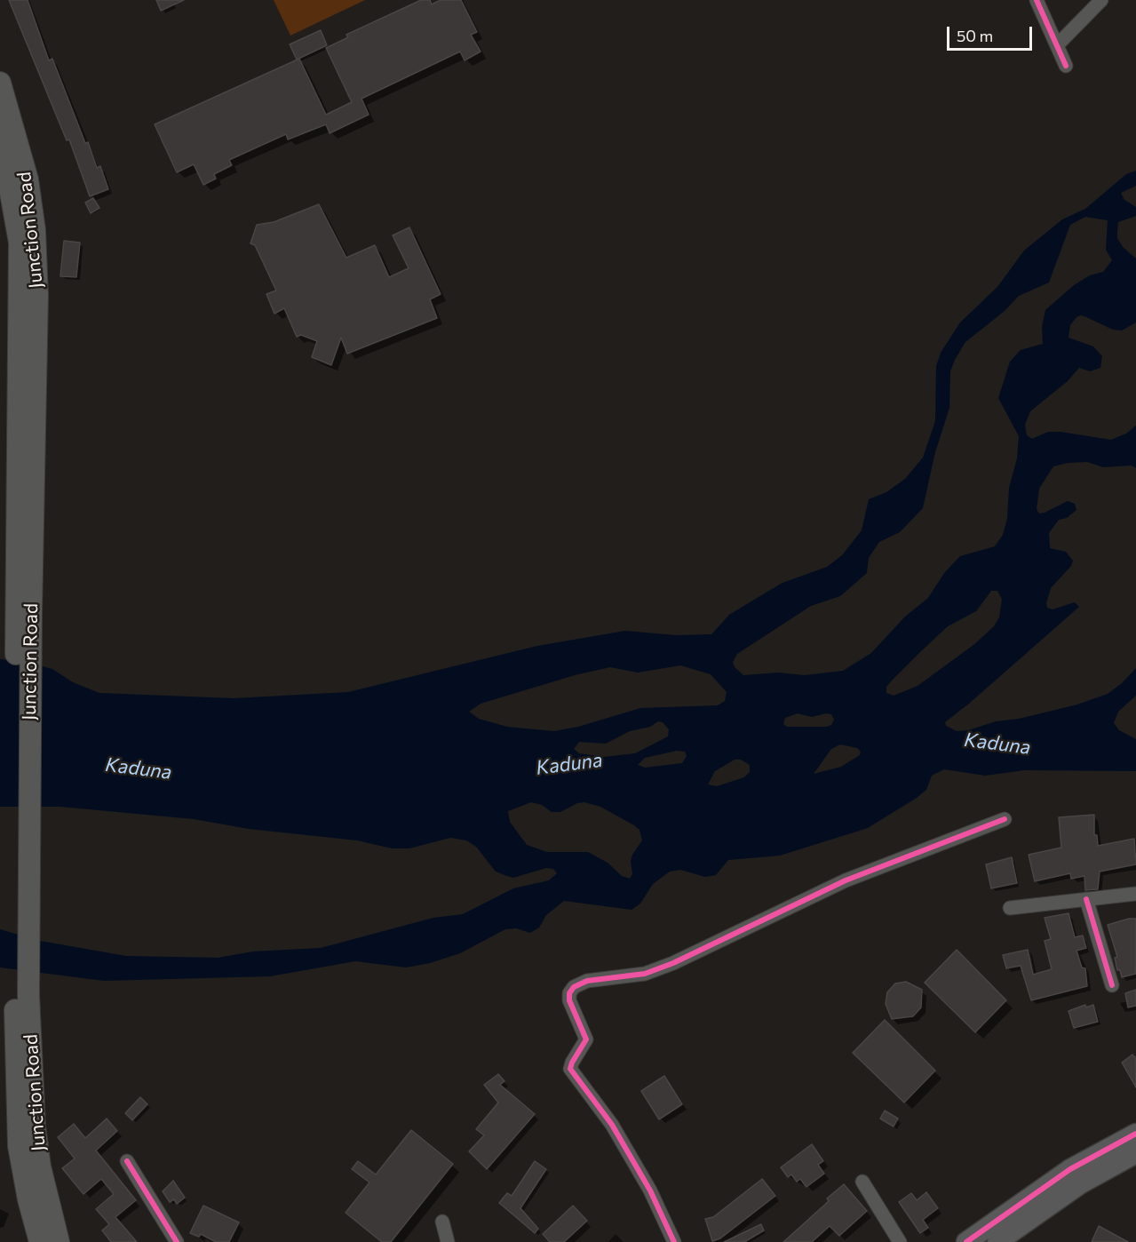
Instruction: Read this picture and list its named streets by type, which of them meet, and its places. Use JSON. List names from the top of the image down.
{
  "streets": {
    "main road": ["Junction Road"]
  },
  "water": ["Kaduna"],
  "scale_bar": "50 m"
}
